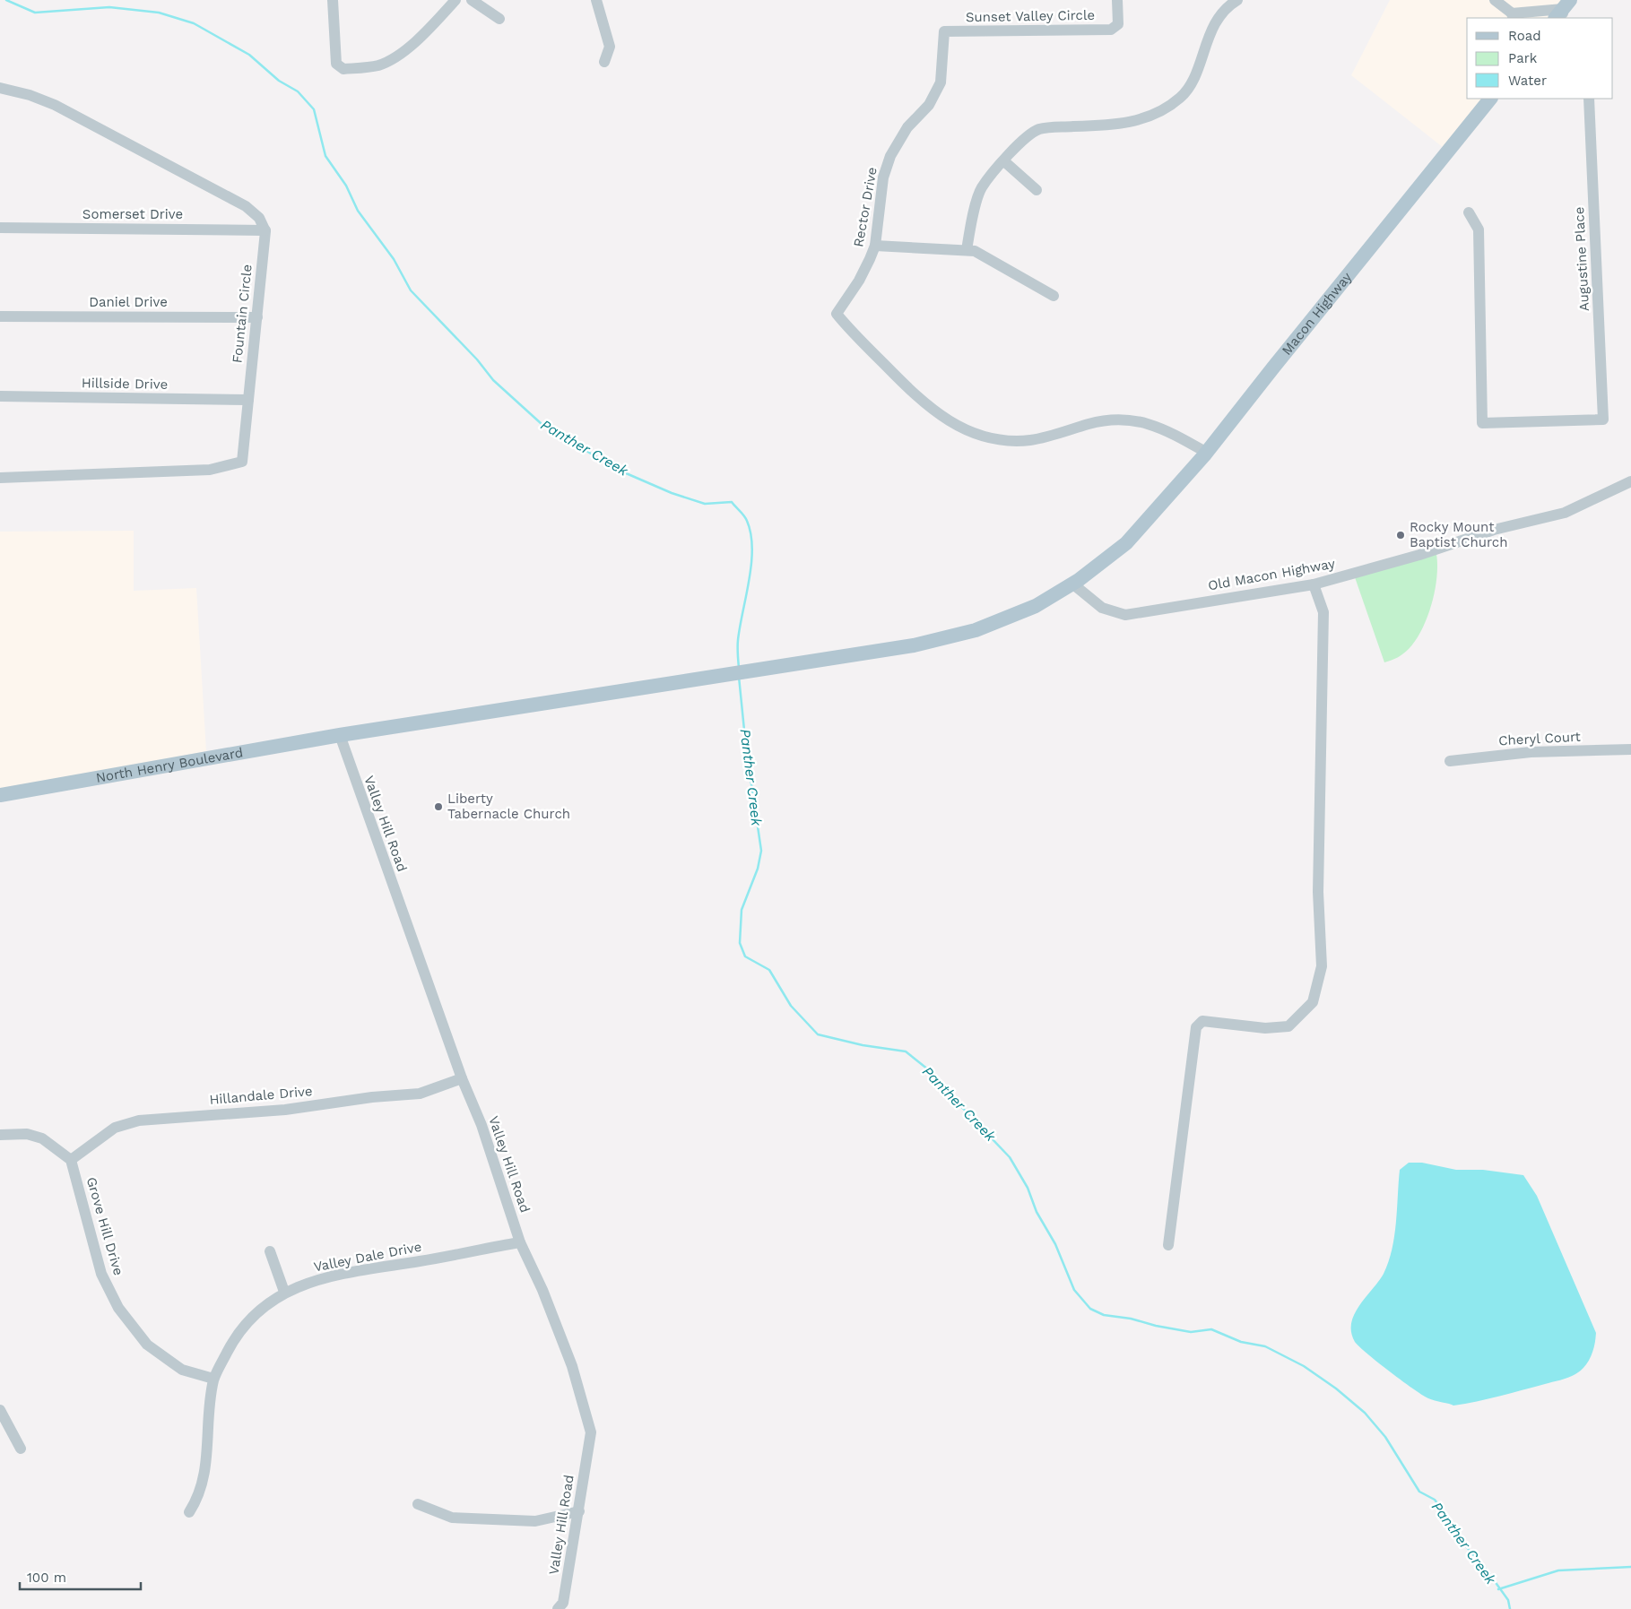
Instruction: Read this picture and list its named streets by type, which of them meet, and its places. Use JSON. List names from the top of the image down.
{
  "streets": {
    "main road": ["Macon Highway", "North Henry Boulevard"],
    "street": [
      "Sunset Valley Circle",
      "Rector Drive",
      "Somerset Drive",
      "Augustine Place",
      "Daniel Drive",
      "Fountain Circle",
      "Hillside Drive",
      "Old Macon Highway",
      "Cheryl Court",
      "Valley Hill Road",
      "Hillandale Drive",
      "Grove Hill Drive",
      "Valley Dale Drive"
    ]
  },
  "crossings": [
    ["Sunset Valley Circle", "Rector Drive"],
    ["Rector Drive", "Macon Highway"],
    ["Somerset Drive", "Fountain Circle"],
    ["Daniel Drive", "Fountain Circle"],
    ["Macon Highway", "Old Macon Highway"],
    ["Macon Highway", "North Henry Boulevard"],
    ["Fountain Circle", "Hillside Drive"],
    ["Old Macon Highway", "North Henry Boulevard"],
    ["North Henry Boulevard", "Valley Hill Road"],
    ["Valley Hill Road", "Hillandale Drive"],
    ["Valley Hill Road", "Valley Dale Drive"],
    ["Hillandale Drive", "Grove Hill Drive"],
    ["Grove Hill Drive", "Valley Dale Drive"]
  ],
  "water": ["Panther Creek"],
  "places": ["Rocky Mount Baptist Church", "Liberty Tabernacle Church"],
  "legend": ["Road", "Park", "Water"],
  "scale_bar": "100 m"
}
